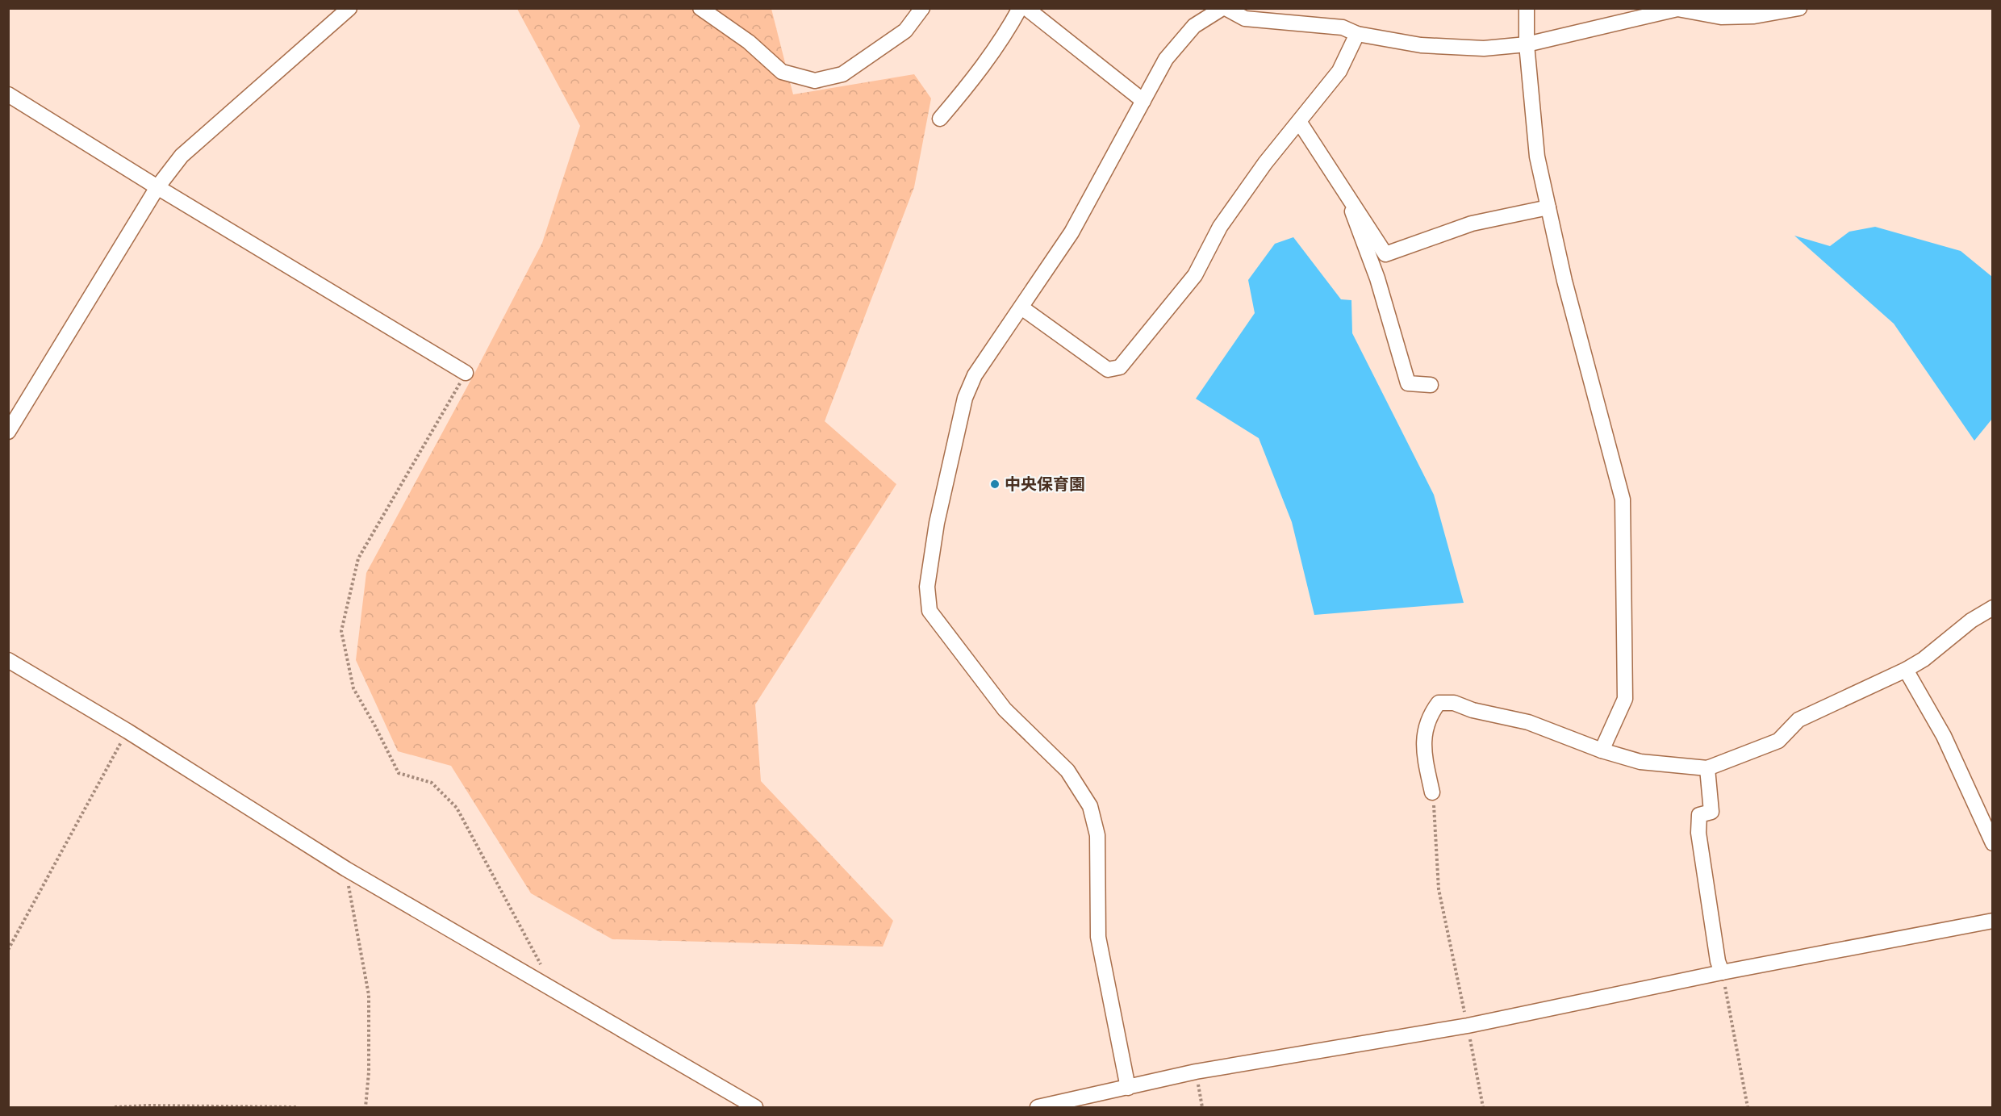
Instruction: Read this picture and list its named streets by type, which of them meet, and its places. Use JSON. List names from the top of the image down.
{
  "places": ["中央保育園"]
}
